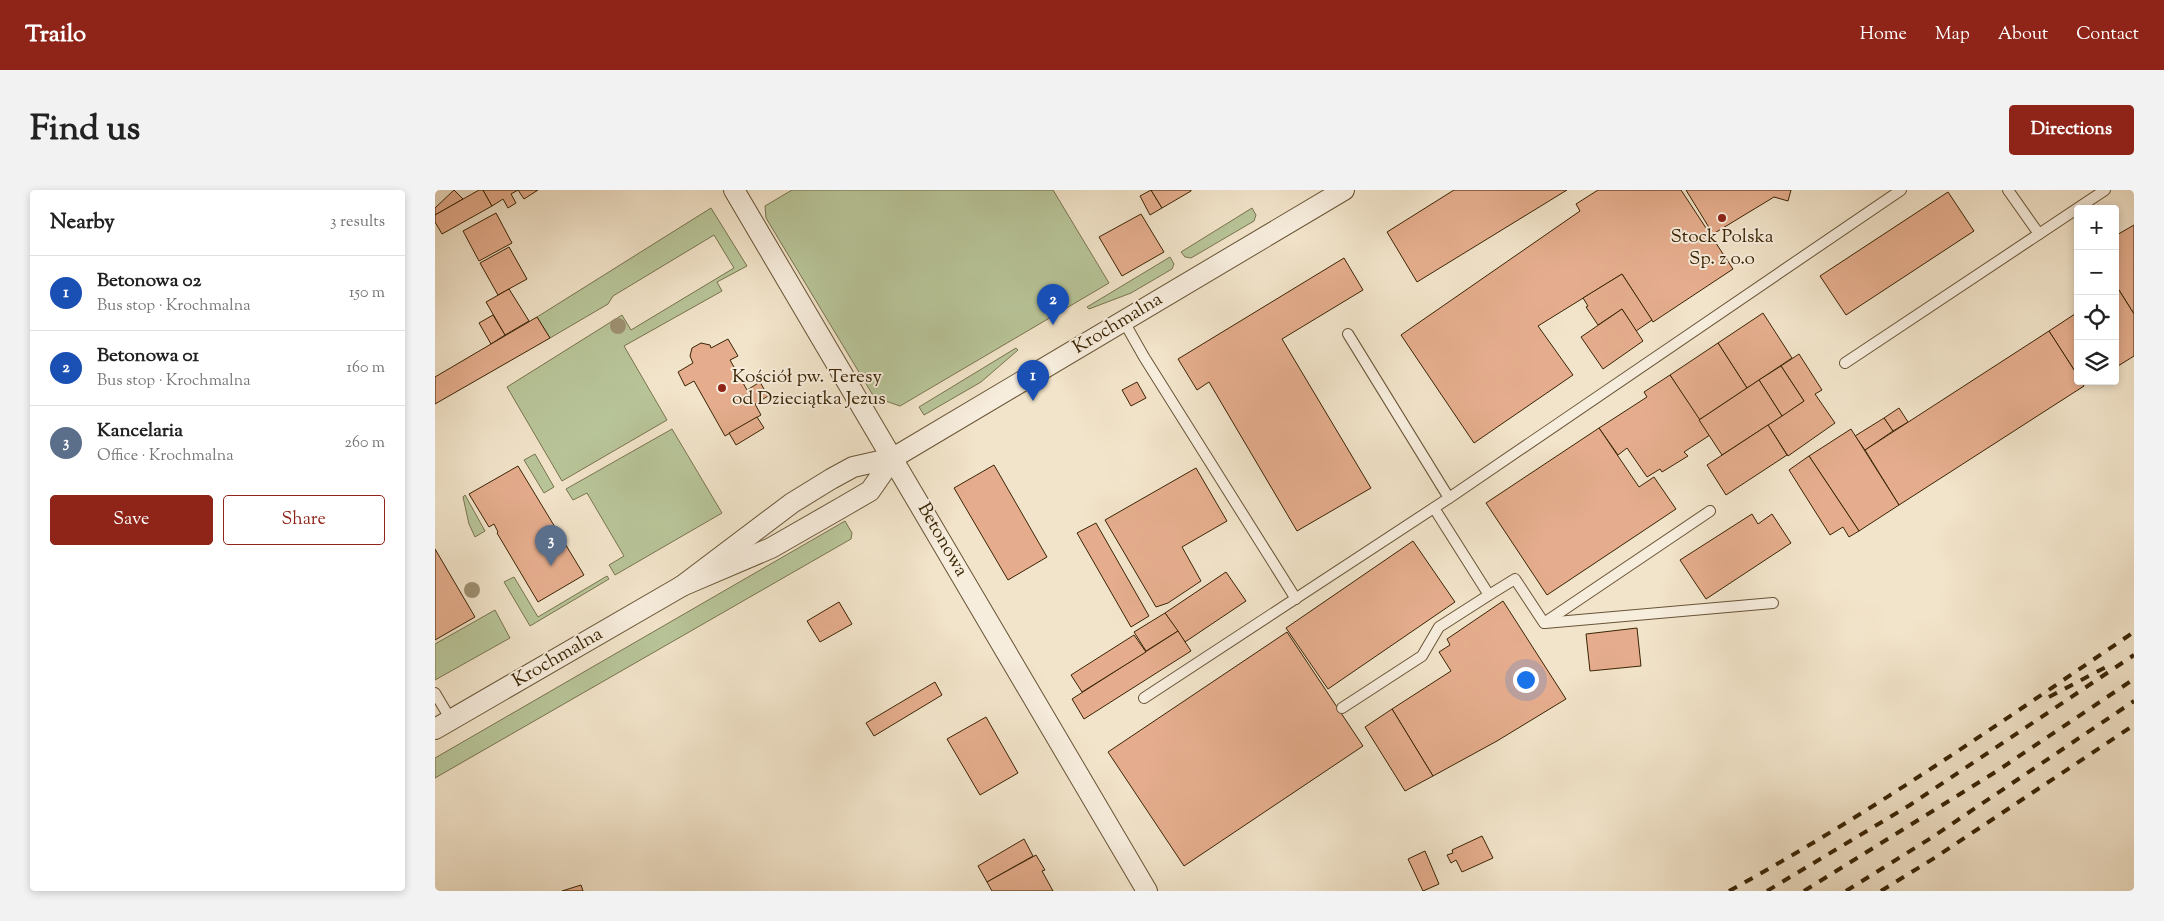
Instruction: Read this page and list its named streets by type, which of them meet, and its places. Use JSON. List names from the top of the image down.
{
  "streets": {
    "street": ["Krochmalna", "Betonowa"]
  },
  "crossings": [
    ["Krochmalna", "Betonowa"]
  ],
  "places": ["Stock Polska Sp. z o.o", "Kościół pw. Teresy od Dzieciątka Jezus"],
  "page": {
    "header": "Trailo",
    "nav": [
      "Home",
      "Map",
      "About",
      "Contact"
    ],
    "title": "Find us",
    "buttons": [
      "Directions",
      ["Save", "Share"]
    ],
    "heading": ["Nearby", "3 results"],
    "map_buttons": ["+", "−"],
    "list": [
      {
        "mark": "1",
        "name": "Betonowa 02",
        "note": "Bus stop · Krochmalna",
        "value": "150 m"
      },
      {
        "mark": "2",
        "name": "Betonowa 01",
        "note": "Bus stop · Krochmalna",
        "value": "160 m"
      },
      {
        "mark": "3",
        "name": "Kancelaria",
        "note": "Office · Krochmalna",
        "value": "260 m"
      }
    ],
    "pins": ["2", "1", "3"]
  }
}
